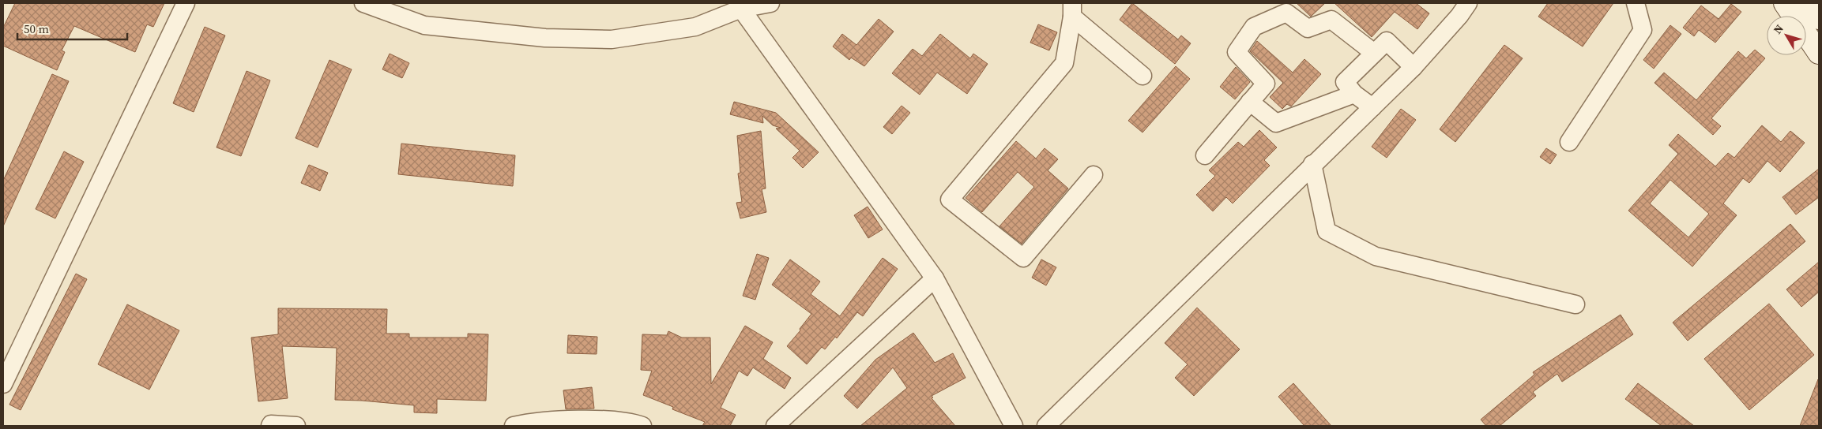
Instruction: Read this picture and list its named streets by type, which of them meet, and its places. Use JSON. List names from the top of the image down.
{
  "scale_bar": "50 m",
  "north": "top left"
}
